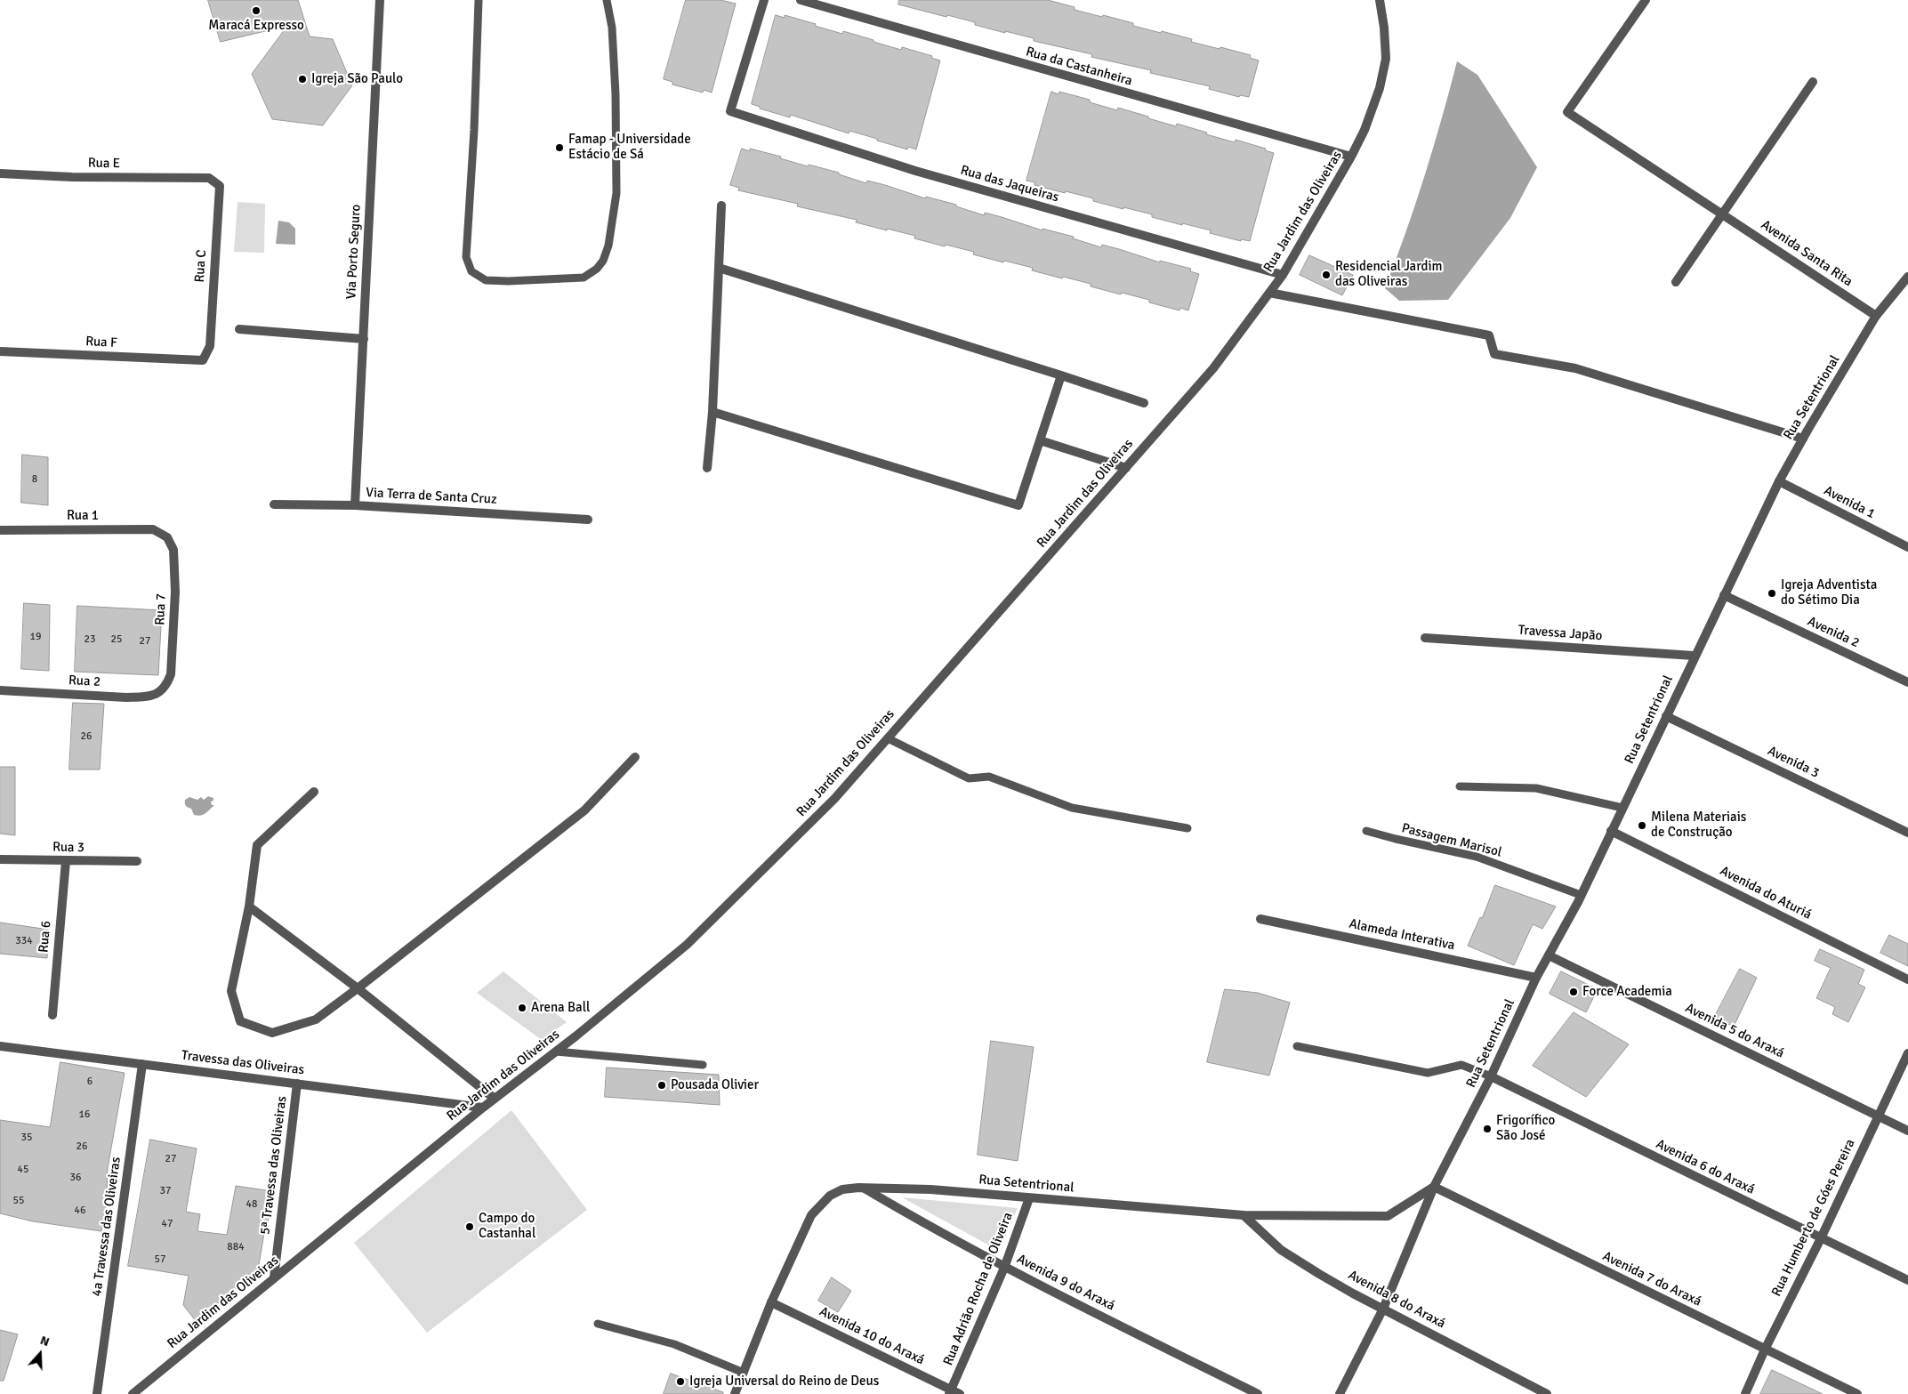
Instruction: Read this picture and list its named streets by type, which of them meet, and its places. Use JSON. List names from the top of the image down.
{
  "streets": {
    "street": [
      "Rua da Castanheira",
      "Rua E",
      "Rua das Jaqueiras",
      "Rua Jardim das Oliveiras",
      "Via Porto Seguro",
      "Avenida Santa Rita",
      "Rua C",
      "Rua F",
      "Rua Setentrional",
      "Via Terra de Santa Cruz",
      "Avenida 1",
      "Rua 1",
      "Rua 7",
      "Avenida 2",
      "Travessa Japão",
      "Rua 2",
      "Avenida 3",
      "Rua 3",
      "Avenida do Aturiá",
      "Alameda Interativa",
      "Rua 6",
      "Avenida 5 do Araxá",
      "Travessa das Oliveiras",
      "5ª Travessa das Oliveiras",
      "Avenida 6 do Araxá",
      "Rua Humberto de Góes Pereira",
      "4a Travessa das Oliveiras",
      "Avenida 7 do Araxá",
      "Avenida 9 do Araxá",
      "Rua Adrião Rocha de Oliveira",
      "Avenida 8 do Araxá",
      "Avenida 10 do Araxá"
    ],
    "lane": ["Passagem Marisol"]
  },
  "crossings": [
    ["Rua da Castanheira", "Rua Jardim das Oliveiras"],
    ["Rua E", "Rua C"],
    ["Rua das Jaqueiras", "Rua Jardim das Oliveiras"],
    ["Rua Jardim das Oliveiras", "Travessa das Oliveiras"],
    ["Rua Jardim das Oliveiras", "5ª Travessa das Oliveiras"],
    ["Via Porto Seguro", "Via Terra de Santa Cruz"],
    ["Avenida Santa Rita", "Rua Setentrional"],
    ["Rua C", "Rua F"],
    ["Rua Setentrional", "Avenida 1"],
    ["Rua Setentrional", "Avenida 2"],
    ["Rua Setentrional", "Travessa Japão"],
    ["Rua Setentrional", "Avenida 3"],
    ["Rua Setentrional", "Passagem Marisol"],
    ["Rua Setentrional", "Avenida do Aturiá"],
    ["Rua Setentrional", "Alameda Interativa"],
    ["Rua Setentrional", "Avenida 5 do Araxá"],
    ["Rua Setentrional", "Avenida 6 do Araxá"],
    ["Rua Setentrional", "Avenida 7 do Araxá"],
    ["Rua Setentrional", "Avenida 9 do Araxá"],
    ["Rua Setentrional", "Rua Adrião Rocha de Oliveira"],
    ["Rua Setentrional", "Avenida 8 do Araxá"],
    ["Rua Setentrional", "Avenida 10 do Araxá"],
    ["Rua 1", "Rua 7"],
    ["Rua 7", "Rua 2"],
    ["Rua 3", "Rua 6"],
    ["Avenida 5 do Araxá", "Rua Humberto de Góes Pereira"],
    ["Travessa das Oliveiras", "5ª Travessa das Oliveiras"],
    ["Travessa das Oliveiras", "4a Travessa das Oliveiras"],
    ["Avenida 6 do Araxá", "Rua Humberto de Góes Pereira"],
    ["Rua Humberto de Góes Pereira", "Avenida 7 do Araxá"],
    ["Avenida 9 do Araxá", "Rua Adrião Rocha de Oliveira"],
    ["Rua Adrião Rocha de Oliveira", "Avenida 10 do Araxá"]
  ],
  "places": [
    "Maracá Expresso",
    "Igreja São Paulo",
    "Famap - Universidade Estácio de Sá",
    "Residencial Jardim das Oliveiras",
    "Igreja Adventista do Sétimo Dia",
    "Milena Materiais de Construção",
    "Force Academia",
    "Arena Ball",
    "Pousada Olivier",
    "Frigorífico São José",
    "Campo do Castanhal",
    "Igreja Universal do Reino de Deus"
  ],
  "house_numbers": [
    "8",
    "19",
    "23",
    "25",
    "27",
    "26",
    "334",
    "6",
    "16",
    "35",
    "26",
    "27",
    "45",
    "36",
    "37",
    "55",
    "48",
    "46",
    "47",
    "884",
    "57"
  ],
  "north": "top"
}
